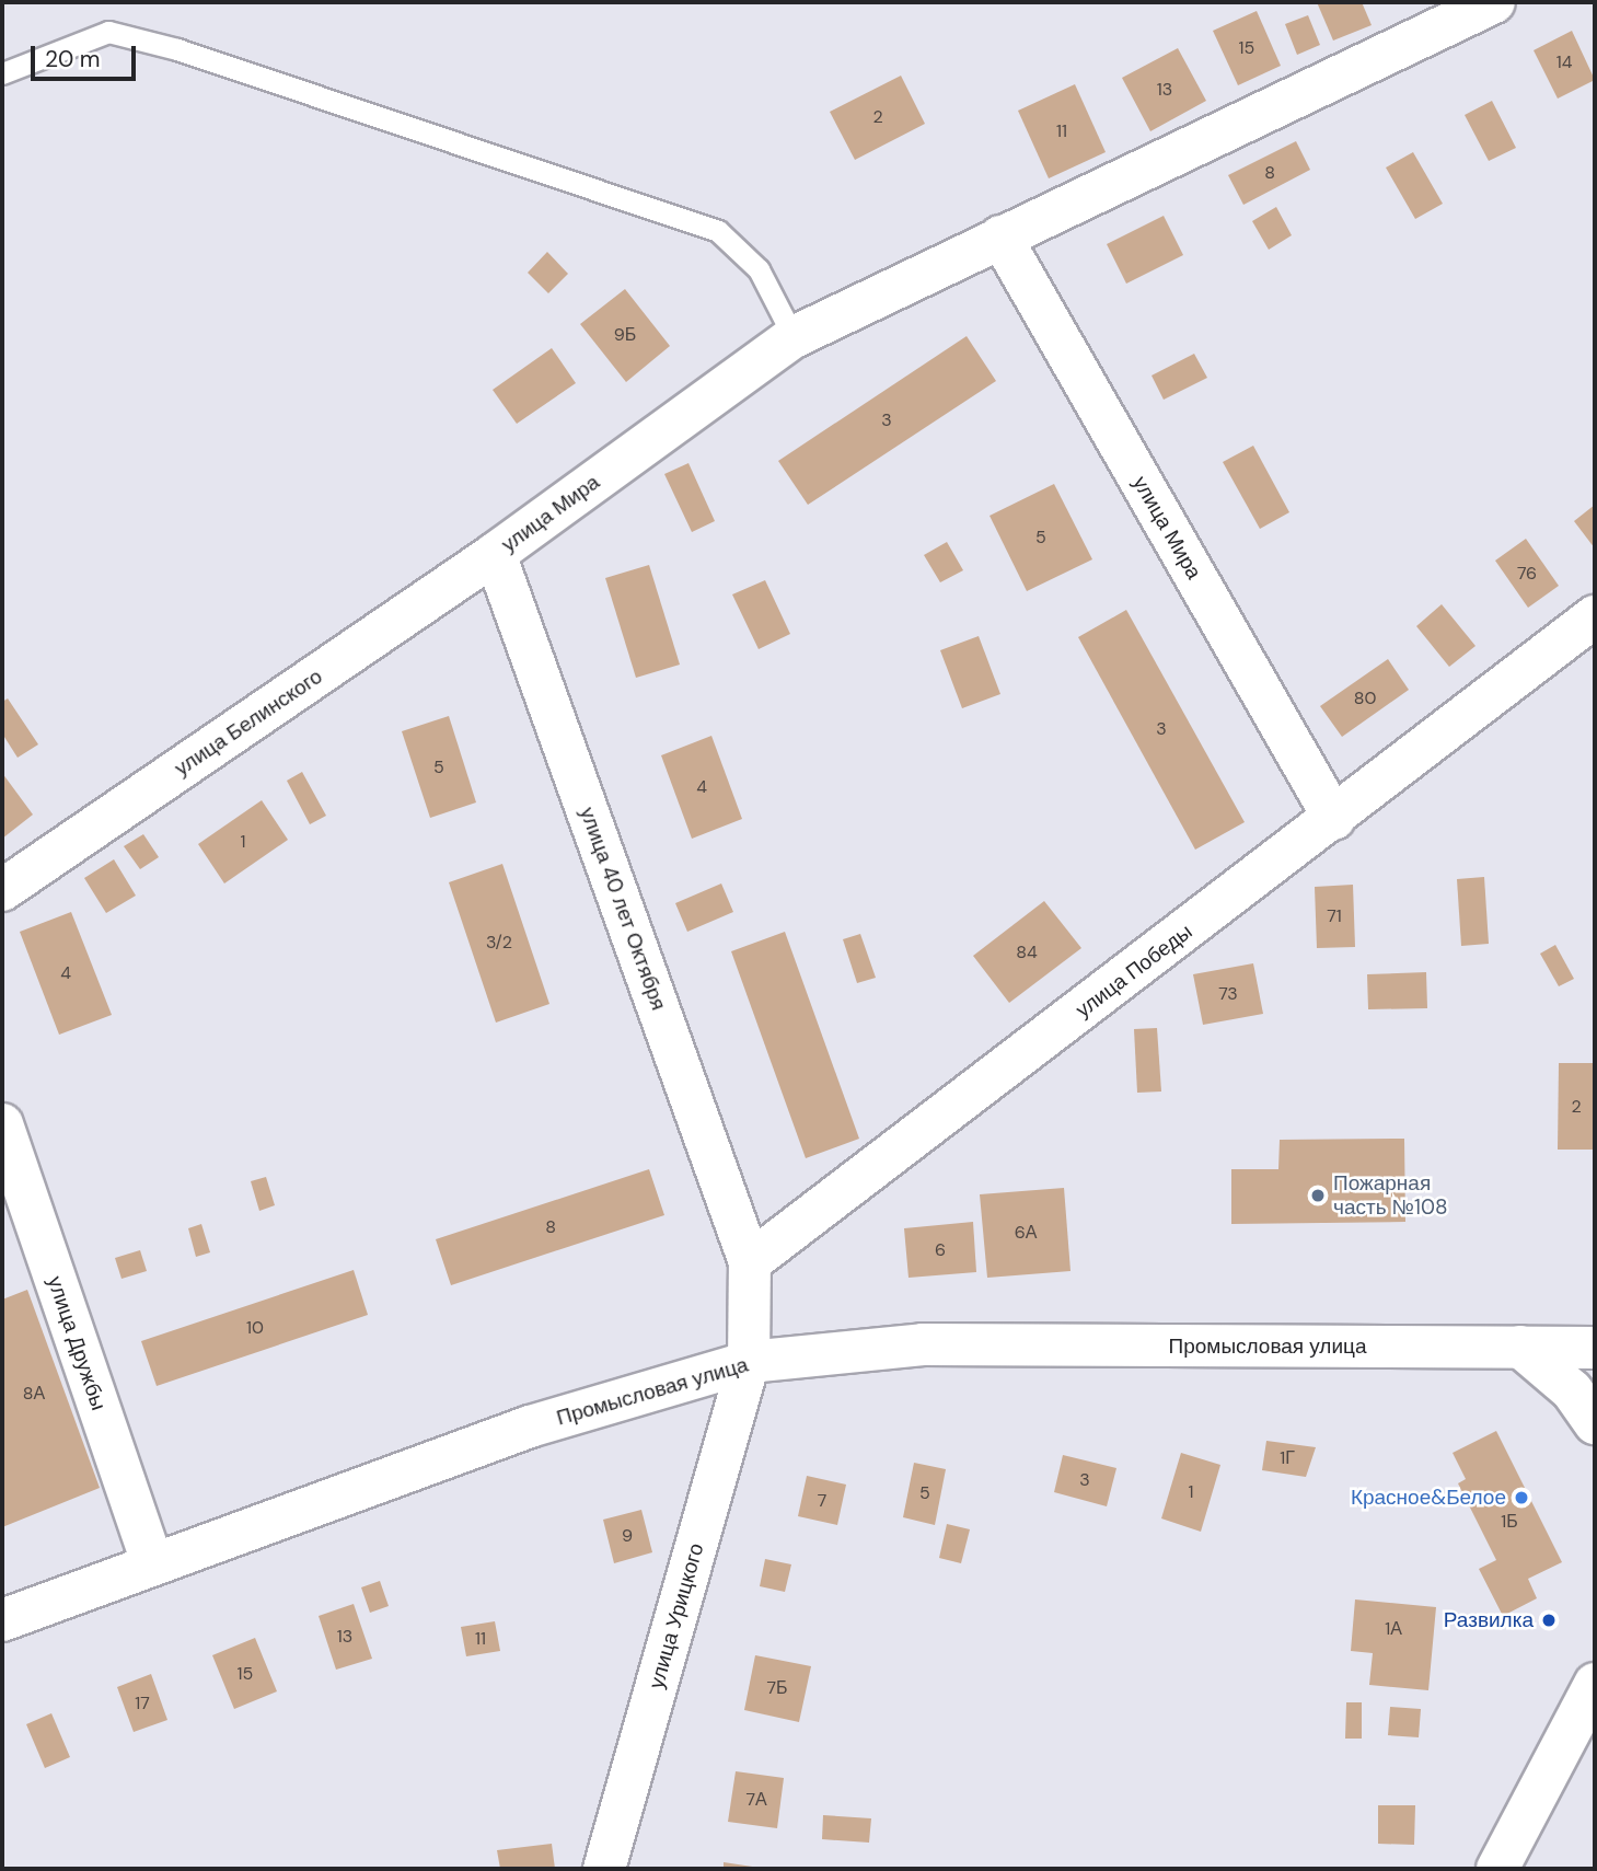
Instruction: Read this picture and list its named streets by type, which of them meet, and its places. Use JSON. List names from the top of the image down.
{
  "streets": {
    "street": [
      "улица Мира",
      "улица Белинского",
      "улица 40 лет Октября",
      "улица Победы",
      "улица Дружбы",
      "Промысловая улица",
      "улица Урицкого"
    ]
  },
  "crossings": [
    ["улица Мира", "улица Белинского"],
    ["улица Мира", "улица 40 лет Октября"],
    ["улица Мира", "улица Победы"],
    ["улица Белинского", "улица 40 лет Октября"],
    ["улица 40 лет Октября", "улица Победы"],
    ["улица Дружбы", "Промысловая улица"],
    ["Промысловая улица", "улица Урицкого"]
  ],
  "places": ["Пожарная часть №108", "Красное&Белое", "Развилка"],
  "house_numbers": [
    "15",
    "14",
    "13",
    "2",
    "11",
    "8",
    "9Б",
    "3",
    "5",
    "76",
    "80",
    "3",
    "5",
    "4",
    "1",
    "71",
    "3/2",
    "84",
    "4",
    "73",
    "2",
    "8",
    "6А",
    "6",
    "10",
    "8А",
    "1Г",
    "3",
    "1",
    "5",
    "7",
    "1Б",
    "9",
    "1А",
    "13",
    "11",
    "15",
    "7Б",
    "17",
    "7А"
  ],
  "scale_bar": "20 m"
}
